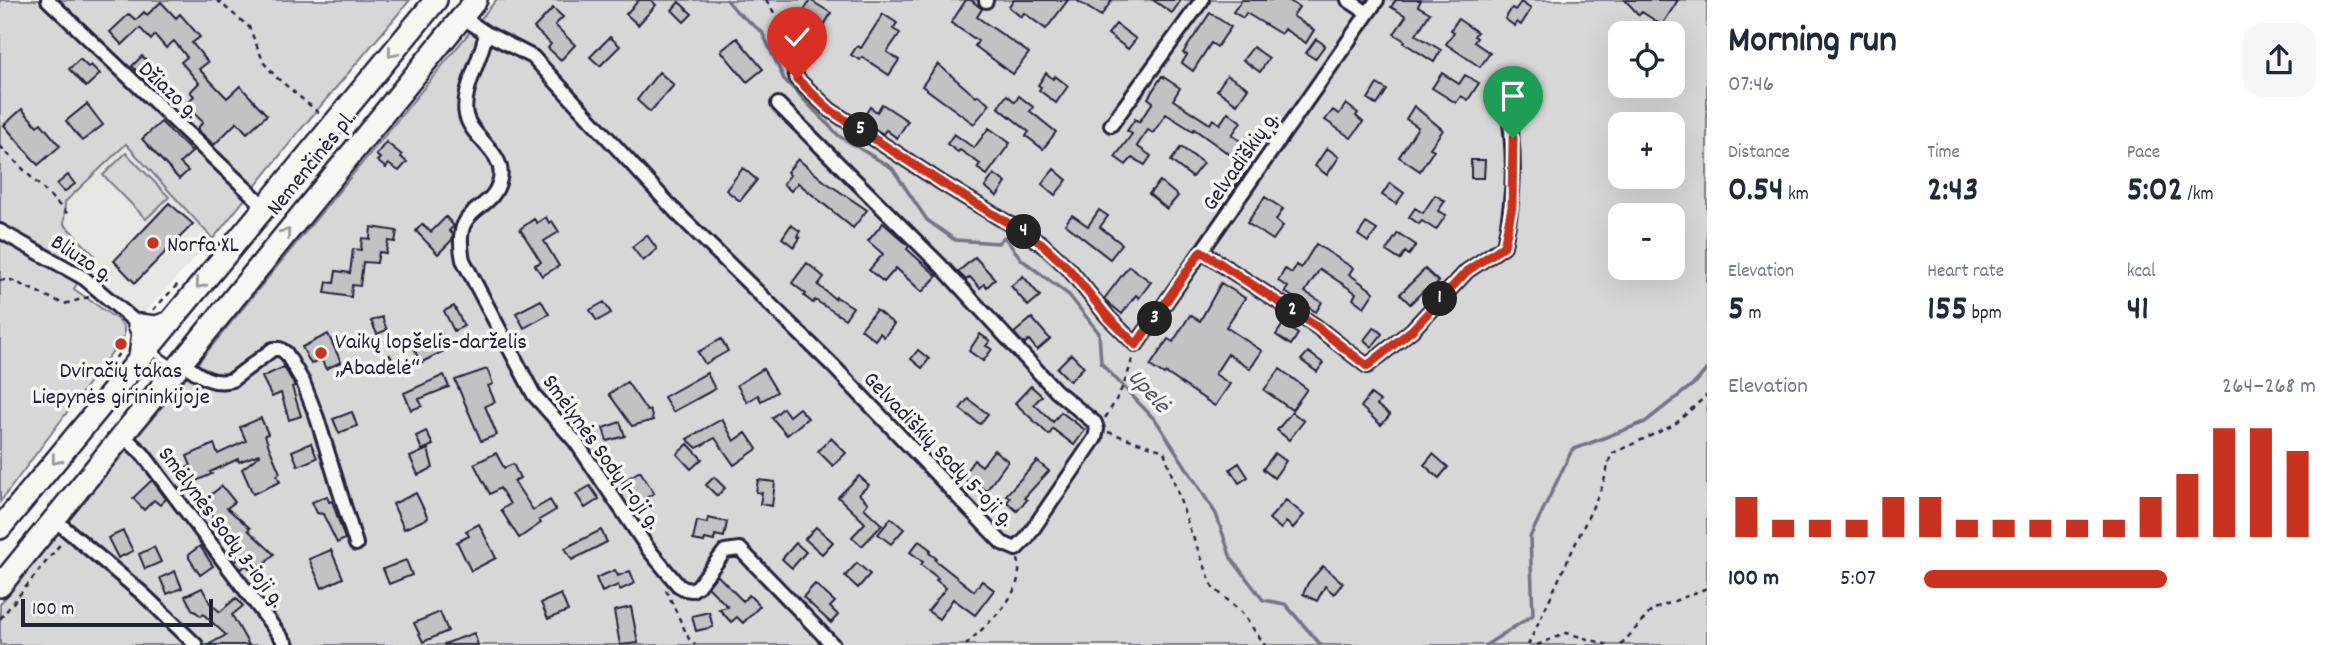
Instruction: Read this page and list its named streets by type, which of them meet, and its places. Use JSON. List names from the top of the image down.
{
  "streets": {
    "main road": ["Nemenčinės pl."],
    "street": [
      "Džiazo g.",
      "Gelvadiškių g.",
      "Bliuzo g.",
      "Gelvadiškių Sodų 5-oji g.",
      "Smėlynės Sodų 1-oji g.",
      "Smėlynės Sodų 3-ioji g."
    ]
  },
  "crossings": [
    ["Džiazo g.", "Nemenčinės pl."],
    ["Nemenčinės pl.", "Gelvadiškių Sodų 5-oji g."],
    ["Nemenčinės pl.", "Smėlynės Sodų 3-ioji g."],
    ["Gelvadiškių Sodų 5-oji g.", "Smėlynės Sodų 1-oji g."]
  ],
  "water": ["Upelė"],
  "places": ["Norfa XL", "Dviračių takas Liepynės girininkijoje", "Vaikų lopšelis-darželis „Abadelė“"],
  "scale_bar": "100 m",
  "page": {
    "heading": ["Morning run", "07:46"],
    "map_buttons": ["+", "−"],
    "pins": [
      "5",
      "4",
      "1",
      "2",
      "3"
    ],
    "stats": [
      ["Distance", "0.54 km"],
      ["Time", "2:43"],
      ["Pace", "5:02 /km"],
      ["Elevation", "5 m"],
      ["Heart rate", "155 bpm"],
      ["kcal", "41"]
    ],
    "chart": ["Elevation", "264–268 m"],
    "list": [
      {
        "name": "100 m",
        "note": "5:07"
      }
    ],
    "scale": "100 m"
  }
}
